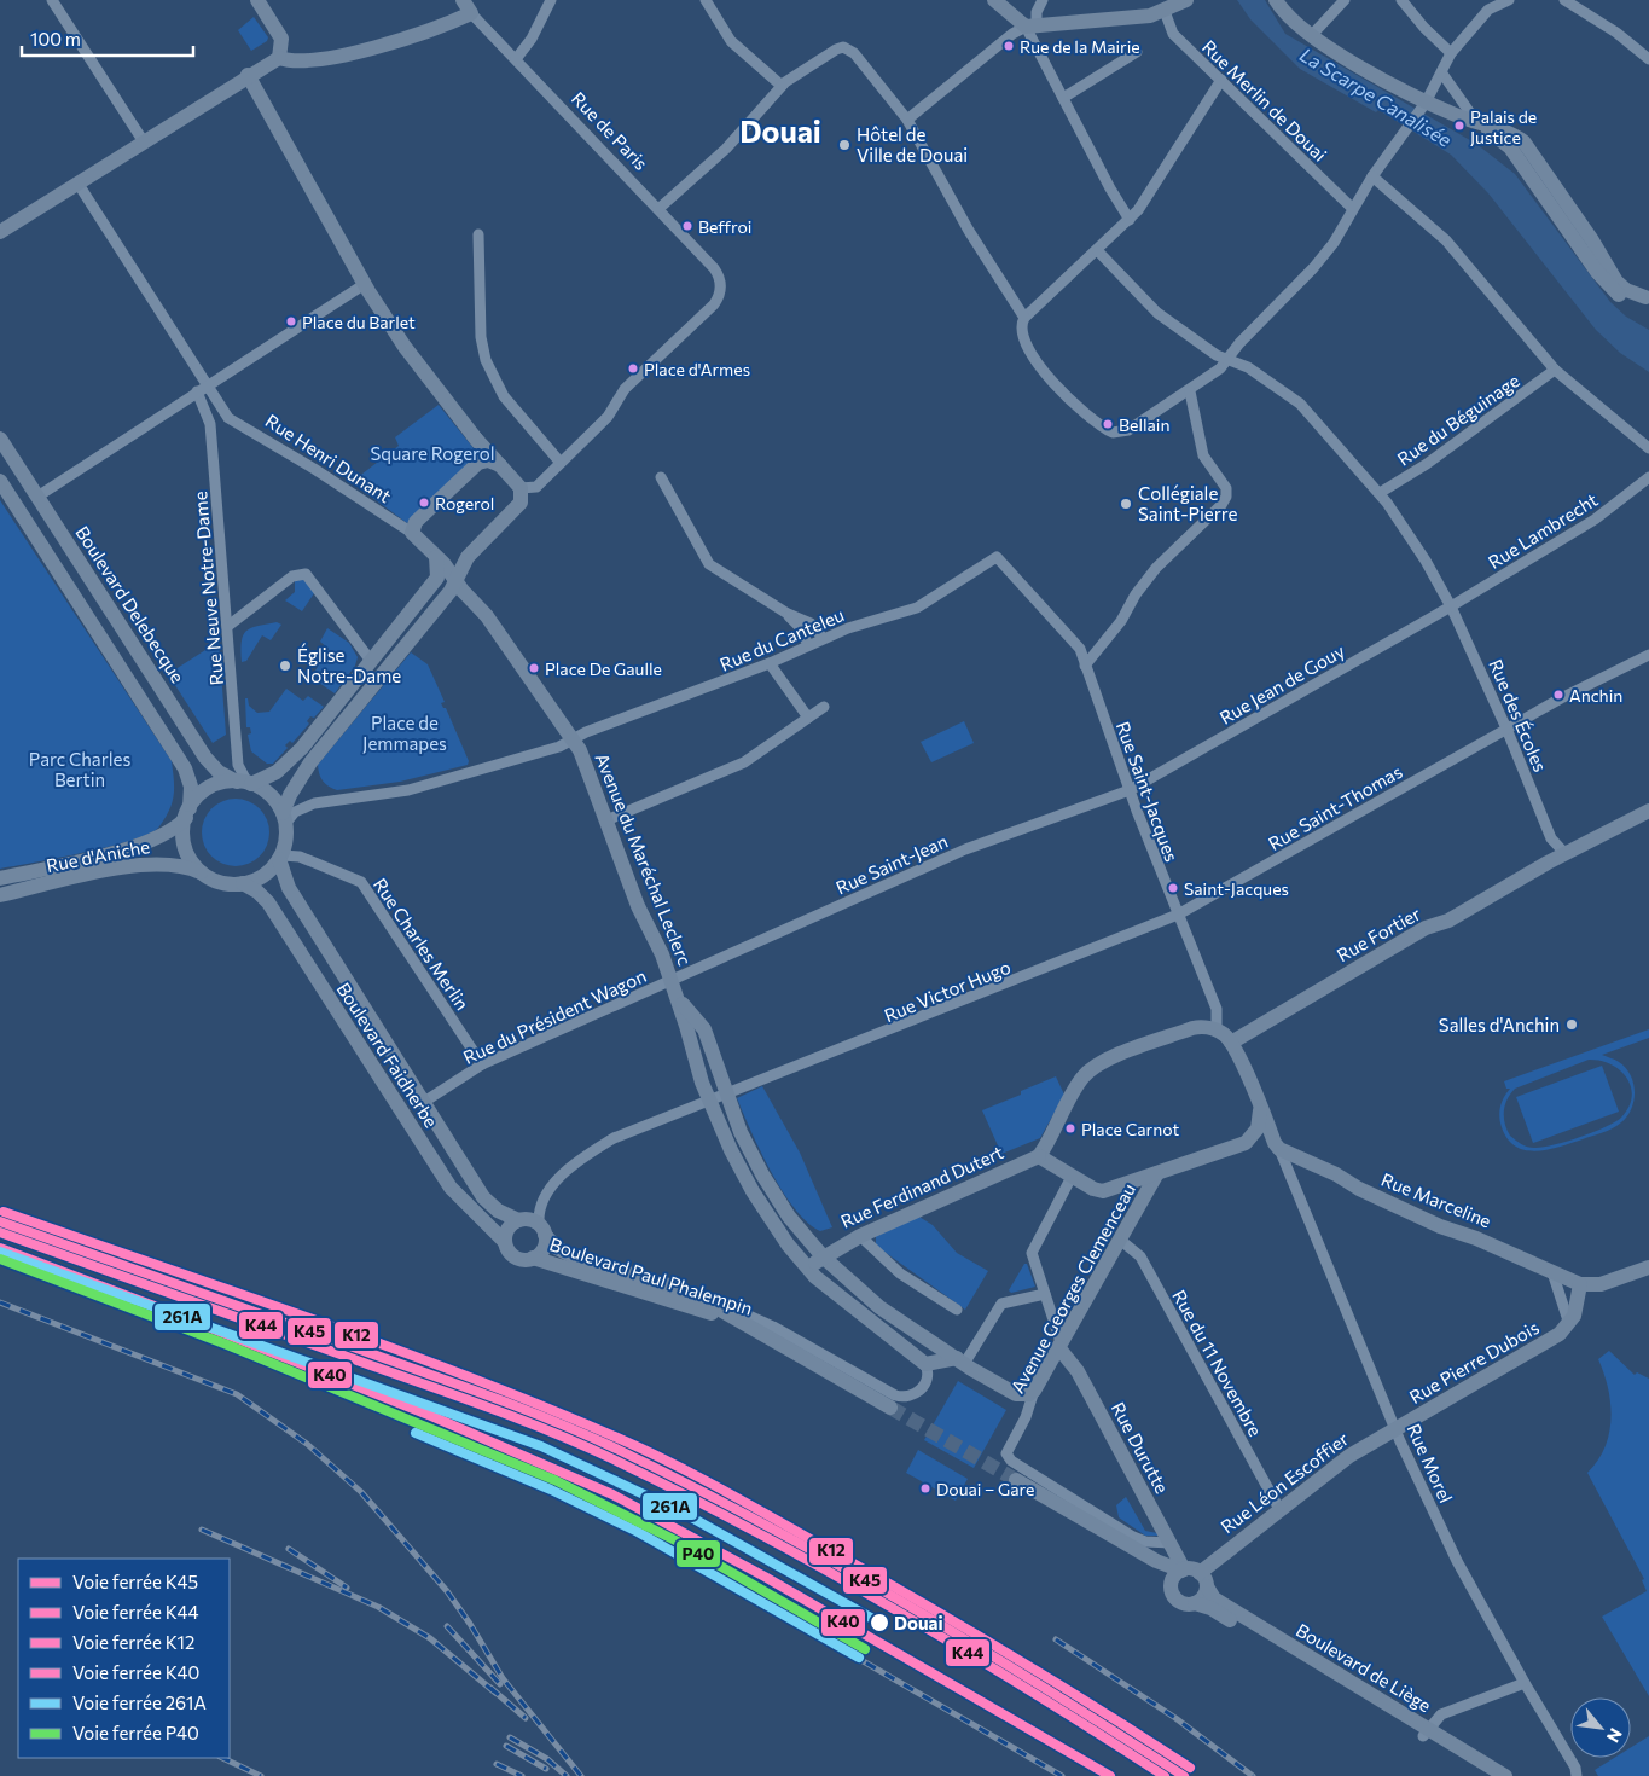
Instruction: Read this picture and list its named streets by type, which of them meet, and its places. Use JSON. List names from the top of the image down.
{
  "streets": {
    "street": [
      "Rue Merlin de Douai",
      "Rue de Paris",
      "Rue du Béguinage",
      "Rue Henri Dunant",
      "Rue Lambrecht",
      "Rue Neuve Notre-Dame",
      "Boulevard Delebecque",
      "Rue du Canteleu",
      "Rue Jean de Gouy",
      "Rue des Écoles",
      "Rue Saint-Jacques",
      "Rue Saint-Thomas",
      "Rue d'Aniche",
      "Avenue du Maréchal Leclerc",
      "Rue Saint-Jean",
      "Rue Fortier",
      "Rue Charles Merlin",
      "Rue Victor Hugo",
      "Rue du Président Wagon",
      "Boulevard Faidherbe",
      "Rue Ferdinand Dutert",
      "Rue Marceline",
      "Boulevard Paul Phalempin",
      "Avenue Georges Clemenceau",
      "Rue Pierre Dubois",
      "Rue du 11 Novembre",
      "Rue Durutte",
      "Rue Morel",
      "Rue Léon Escoffier",
      "Boulevard de Liège"
    ]
  },
  "crossings": [
    ["Rue du Béguinage", "Rue des Écoles"],
    ["Rue Henri Dunant", "Avenue du Maréchal Leclerc"],
    ["Rue Lambrecht", "Rue Jean de Gouy"],
    ["Rue Lambrecht", "Rue des Écoles"],
    ["Rue Neuve Notre-Dame", "Boulevard Delebecque"],
    ["Rue Neuve Notre-Dame", "Rue du Canteleu"],
    ["Rue Neuve Notre-Dame", "Rue d'Aniche"],
    ["Rue Neuve Notre-Dame", "Rue Charles Merlin"],
    ["Rue Neuve Notre-Dame", "Boulevard Faidherbe"],
    ["Boulevard Delebecque", "Rue du Canteleu"],
    ["Boulevard Delebecque", "Rue d'Aniche"],
    ["Boulevard Delebecque", "Rue Charles Merlin"],
    ["Boulevard Delebecque", "Boulevard Faidherbe"],
    ["Rue du Canteleu", "Rue Saint-Jacques"],
    ["Rue du Canteleu", "Rue d'Aniche"],
    ["Rue du Canteleu", "Avenue du Maréchal Leclerc"],
    ["Rue du Canteleu", "Rue Charles Merlin"],
    ["Rue du Canteleu", "Boulevard Faidherbe"],
    ["Rue Jean de Gouy", "Rue des Écoles"],
    ["Rue Jean de Gouy", "Rue Saint-Jacques"],
    ["Rue Jean de Gouy", "Rue Saint-Jean"],
    ["Rue des Écoles", "Rue Saint-Thomas"],
    ["Rue des Écoles", "Rue Fortier"],
    ["Rue Saint-Jacques", "Rue Saint-Thomas"],
    ["Rue Saint-Jacques", "Rue Saint-Jean"],
    ["Rue Saint-Jacques", "Rue Victor Hugo"],
    ["Rue Saint-Thomas", "Rue Victor Hugo"],
    ["Rue d'Aniche", "Rue Charles Merlin"],
    ["Rue d'Aniche", "Boulevard Faidherbe"],
    ["Avenue du Maréchal Leclerc", "Rue Saint-Jean"],
    ["Avenue du Maréchal Leclerc", "Rue Victor Hugo"],
    ["Avenue du Maréchal Leclerc", "Rue du Président Wagon"],
    ["Avenue du Maréchal Leclerc", "Rue Ferdinand Dutert"],
    ["Avenue du Maréchal Leclerc", "Boulevard Paul Phalempin"],
    ["Avenue du Maréchal Leclerc", "Avenue Georges Clemenceau"],
    ["Rue Saint-Jean", "Rue du Président Wagon"],
    ["Rue Charles Merlin", "Rue du Président Wagon"],
    ["Rue Charles Merlin", "Boulevard Faidherbe"],
    ["Rue Victor Hugo", "Boulevard Faidherbe"],
    ["Rue Victor Hugo", "Boulevard Paul Phalempin"],
    ["Rue du Président Wagon", "Boulevard Faidherbe"],
    ["Boulevard Faidherbe", "Boulevard Paul Phalempin"],
    ["Rue Marceline", "Rue Morel"],
    ["Avenue Georges Clemenceau", "Rue du 11 Novembre"],
    ["Avenue Georges Clemenceau", "Rue Durutte"],
    ["Rue Pierre Dubois", "Rue Morel"],
    ["Rue Pierre Dubois", "Rue Léon Escoffier"],
    ["Rue du 11 Novembre", "Rue Léon Escoffier"],
    ["Rue Durutte", "Rue Léon Escoffier"],
    ["Rue Durutte", "Boulevard de Liège"],
    ["Rue Morel", "Rue Léon Escoffier"],
    ["Rue Léon Escoffier", "Boulevard de Liège"]
  ],
  "districts": ["Douai"],
  "water": ["La Scarpe Canalisée"],
  "parks": ["Square Rogerol", "Place de Jemmapes", "Parc Charles Bertin"],
  "places": [
    "Rue de la Mairie",
    "Palais de Justice",
    "Hôtel de Ville de Douai",
    "Beffroi",
    "Place du Barlet",
    "Place d'Armes",
    "Bellain",
    "Rogerol",
    "Collégiale Saint-Pierre",
    "Église Notre-Dame",
    "Place De Gaulle",
    "Anchin",
    "Saint-Jacques",
    "Salles d'Anchin",
    "Place Carnot",
    "Douai – Gare",
    "Douai"
  ],
  "lines": [
    "rail line K12",
    "rail line K45",
    "rail line K44",
    "rail line K40",
    "rail line 261A",
    "rail line P40"
  ],
  "legend": [
    "Voie ferrée K45",
    "Voie ferrée K44",
    "Voie ferrée K12",
    "Voie ferrée K40",
    "Voie ferrée 261A",
    "Voie ferrée P40"
  ],
  "scale_bar": "100 m",
  "north": "bottom right"
}
